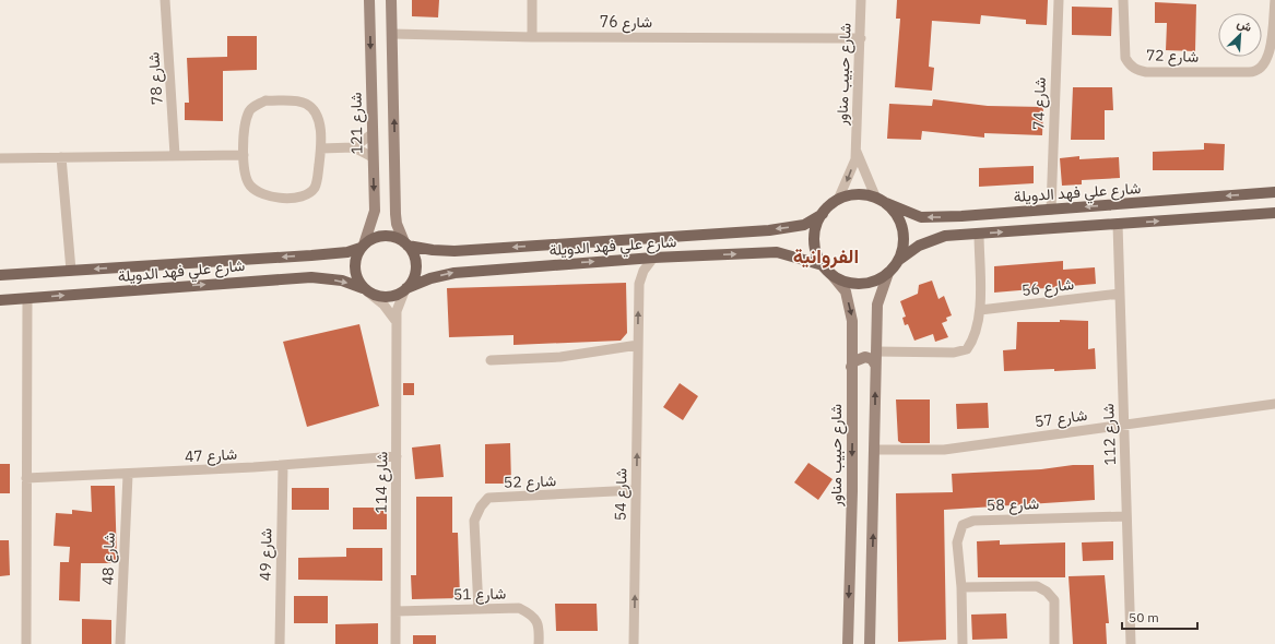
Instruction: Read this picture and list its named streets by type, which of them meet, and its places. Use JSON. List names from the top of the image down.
{
  "streets": {
    "main road": ["شارع علي فهد الدويلة"],
    "street": [
      "شارع 76",
      "شارع 72",
      "شارع حبيب مناور",
      "شارع 78",
      "شارع 74",
      "شارع 121",
      "شارع 56",
      "شارع 57",
      "شارع 112",
      "شارع 47",
      "شارع 52",
      "شارع 114",
      "شارع 54",
      "شارع 58",
      "شارع 49",
      "شارع 48",
      "شارع 51"
    ]
  },
  "crossings": [
    ["شارع 76", "شارع حبيب مناور"],
    ["شارع حبيب مناور", "شارع علي فهد الدويلة"],
    ["شارع 74", "شارع علي فهد الدويلة"],
    ["شارع 121", "شارع علي فهد الدويلة"],
    ["شارع 121", "شارع 114"],
    ["شارع علي فهد الدويلة", "شارع 114"],
    ["شارع علي فهد الدويلة", "شارع 54"],
    ["شارع 56", "شارع 112"],
    ["شارع 57", "شارع 112"],
    ["شارع 112", "شارع 58"],
    ["شارع 47", "شارع 114"],
    ["شارع 47", "شارع 49"],
    ["شارع 47", "شارع 48"],
    ["شارع 52", "شارع 54"],
    ["شارع 52", "شارع 51"],
    ["شارع 114", "شارع 51"]
  ],
  "one_way": ["شارع 54"],
  "districts": ["الفروانية"],
  "scale_bar": "50 m",
  "north": "top right"
}
